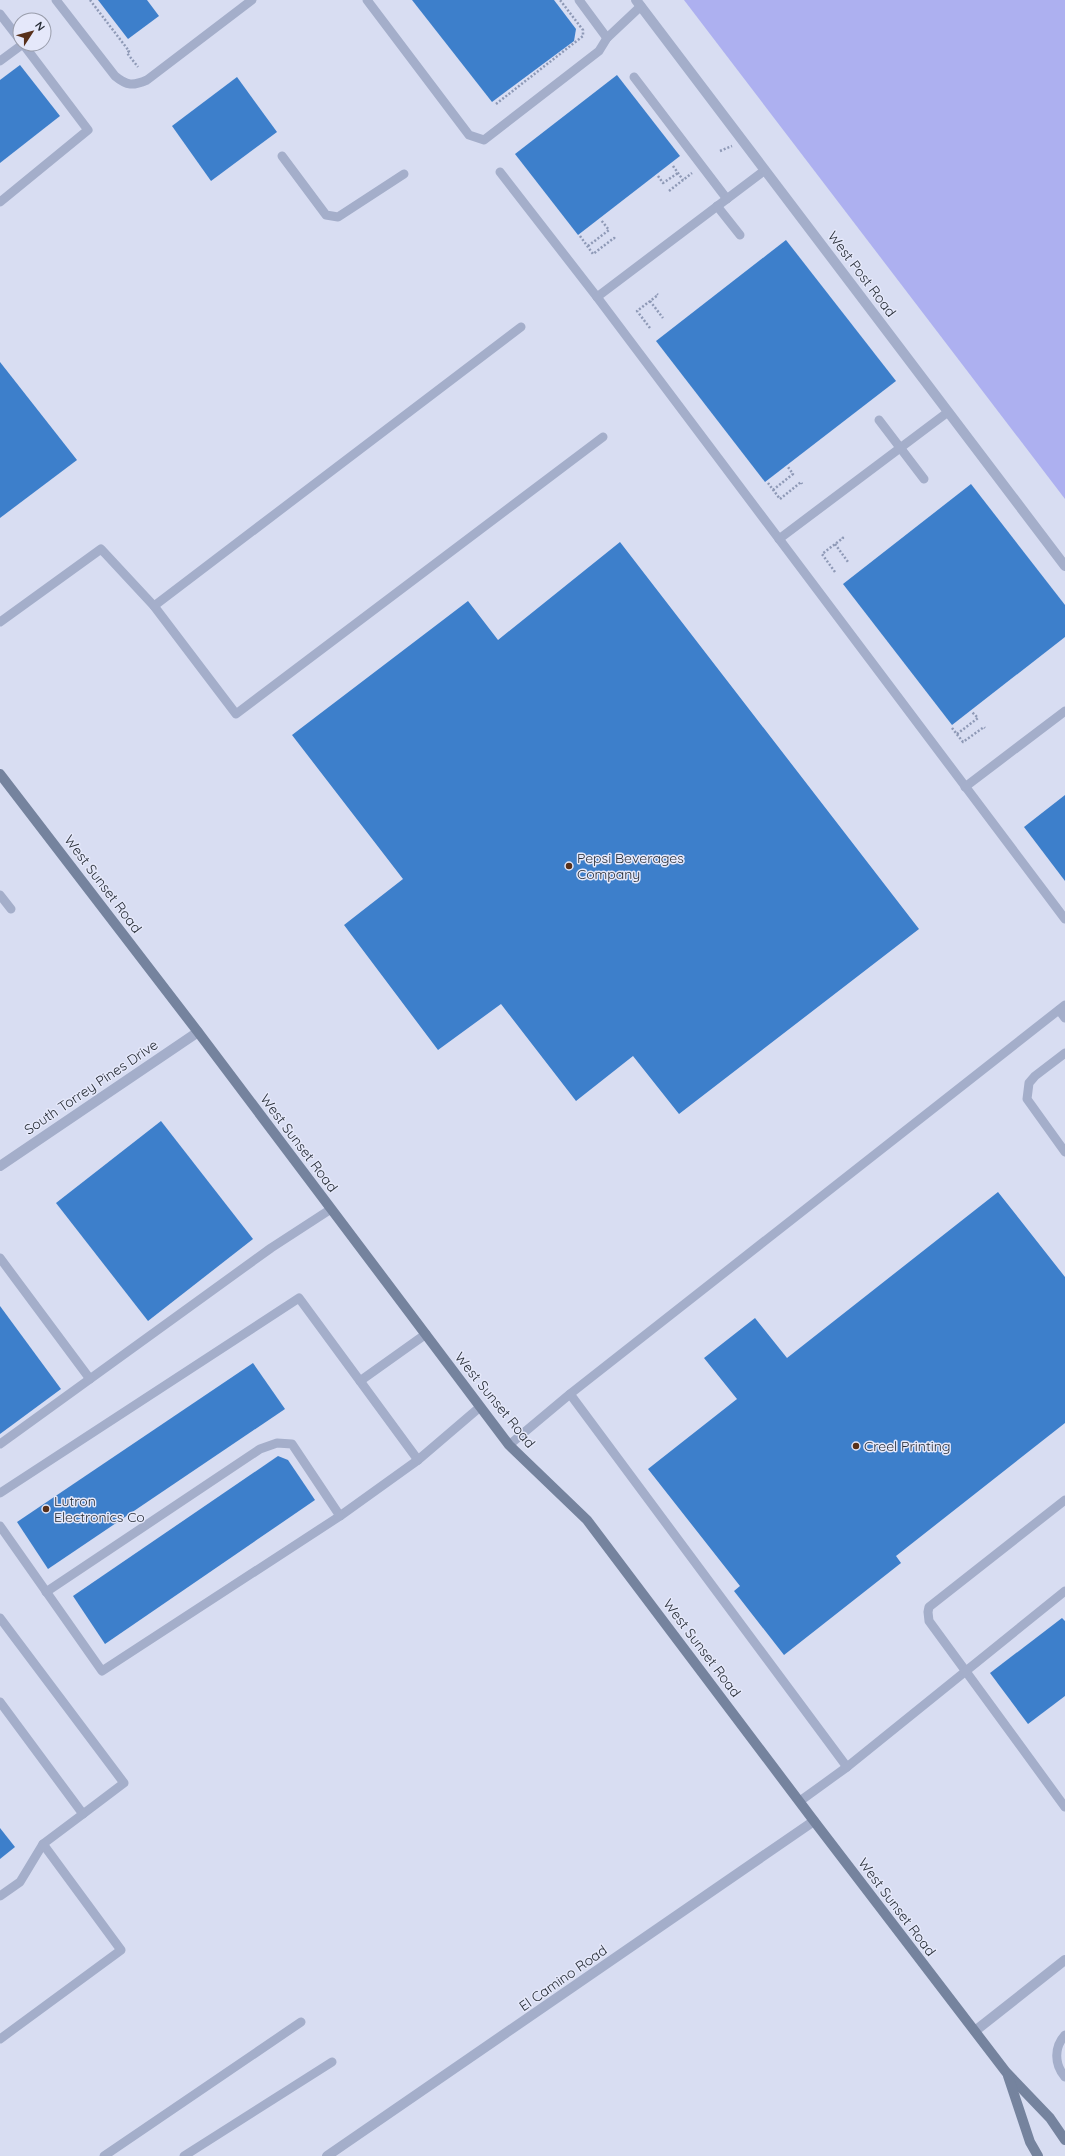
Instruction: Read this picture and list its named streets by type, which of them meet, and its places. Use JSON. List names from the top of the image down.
{
  "streets": {
    "main road": ["West Sunset Road"],
    "street": ["West Post Road", "South Torrey Pines Drive", "El Camino Road"]
  },
  "crossings": [
    ["West Sunset Road", "South Torrey Pines Drive"],
    ["West Sunset Road", "El Camino Road"]
  ],
  "places": ["Pepsi Beverages Company", "Creel Printing", "Lutron Electronics Co"],
  "north": "top right"
}
